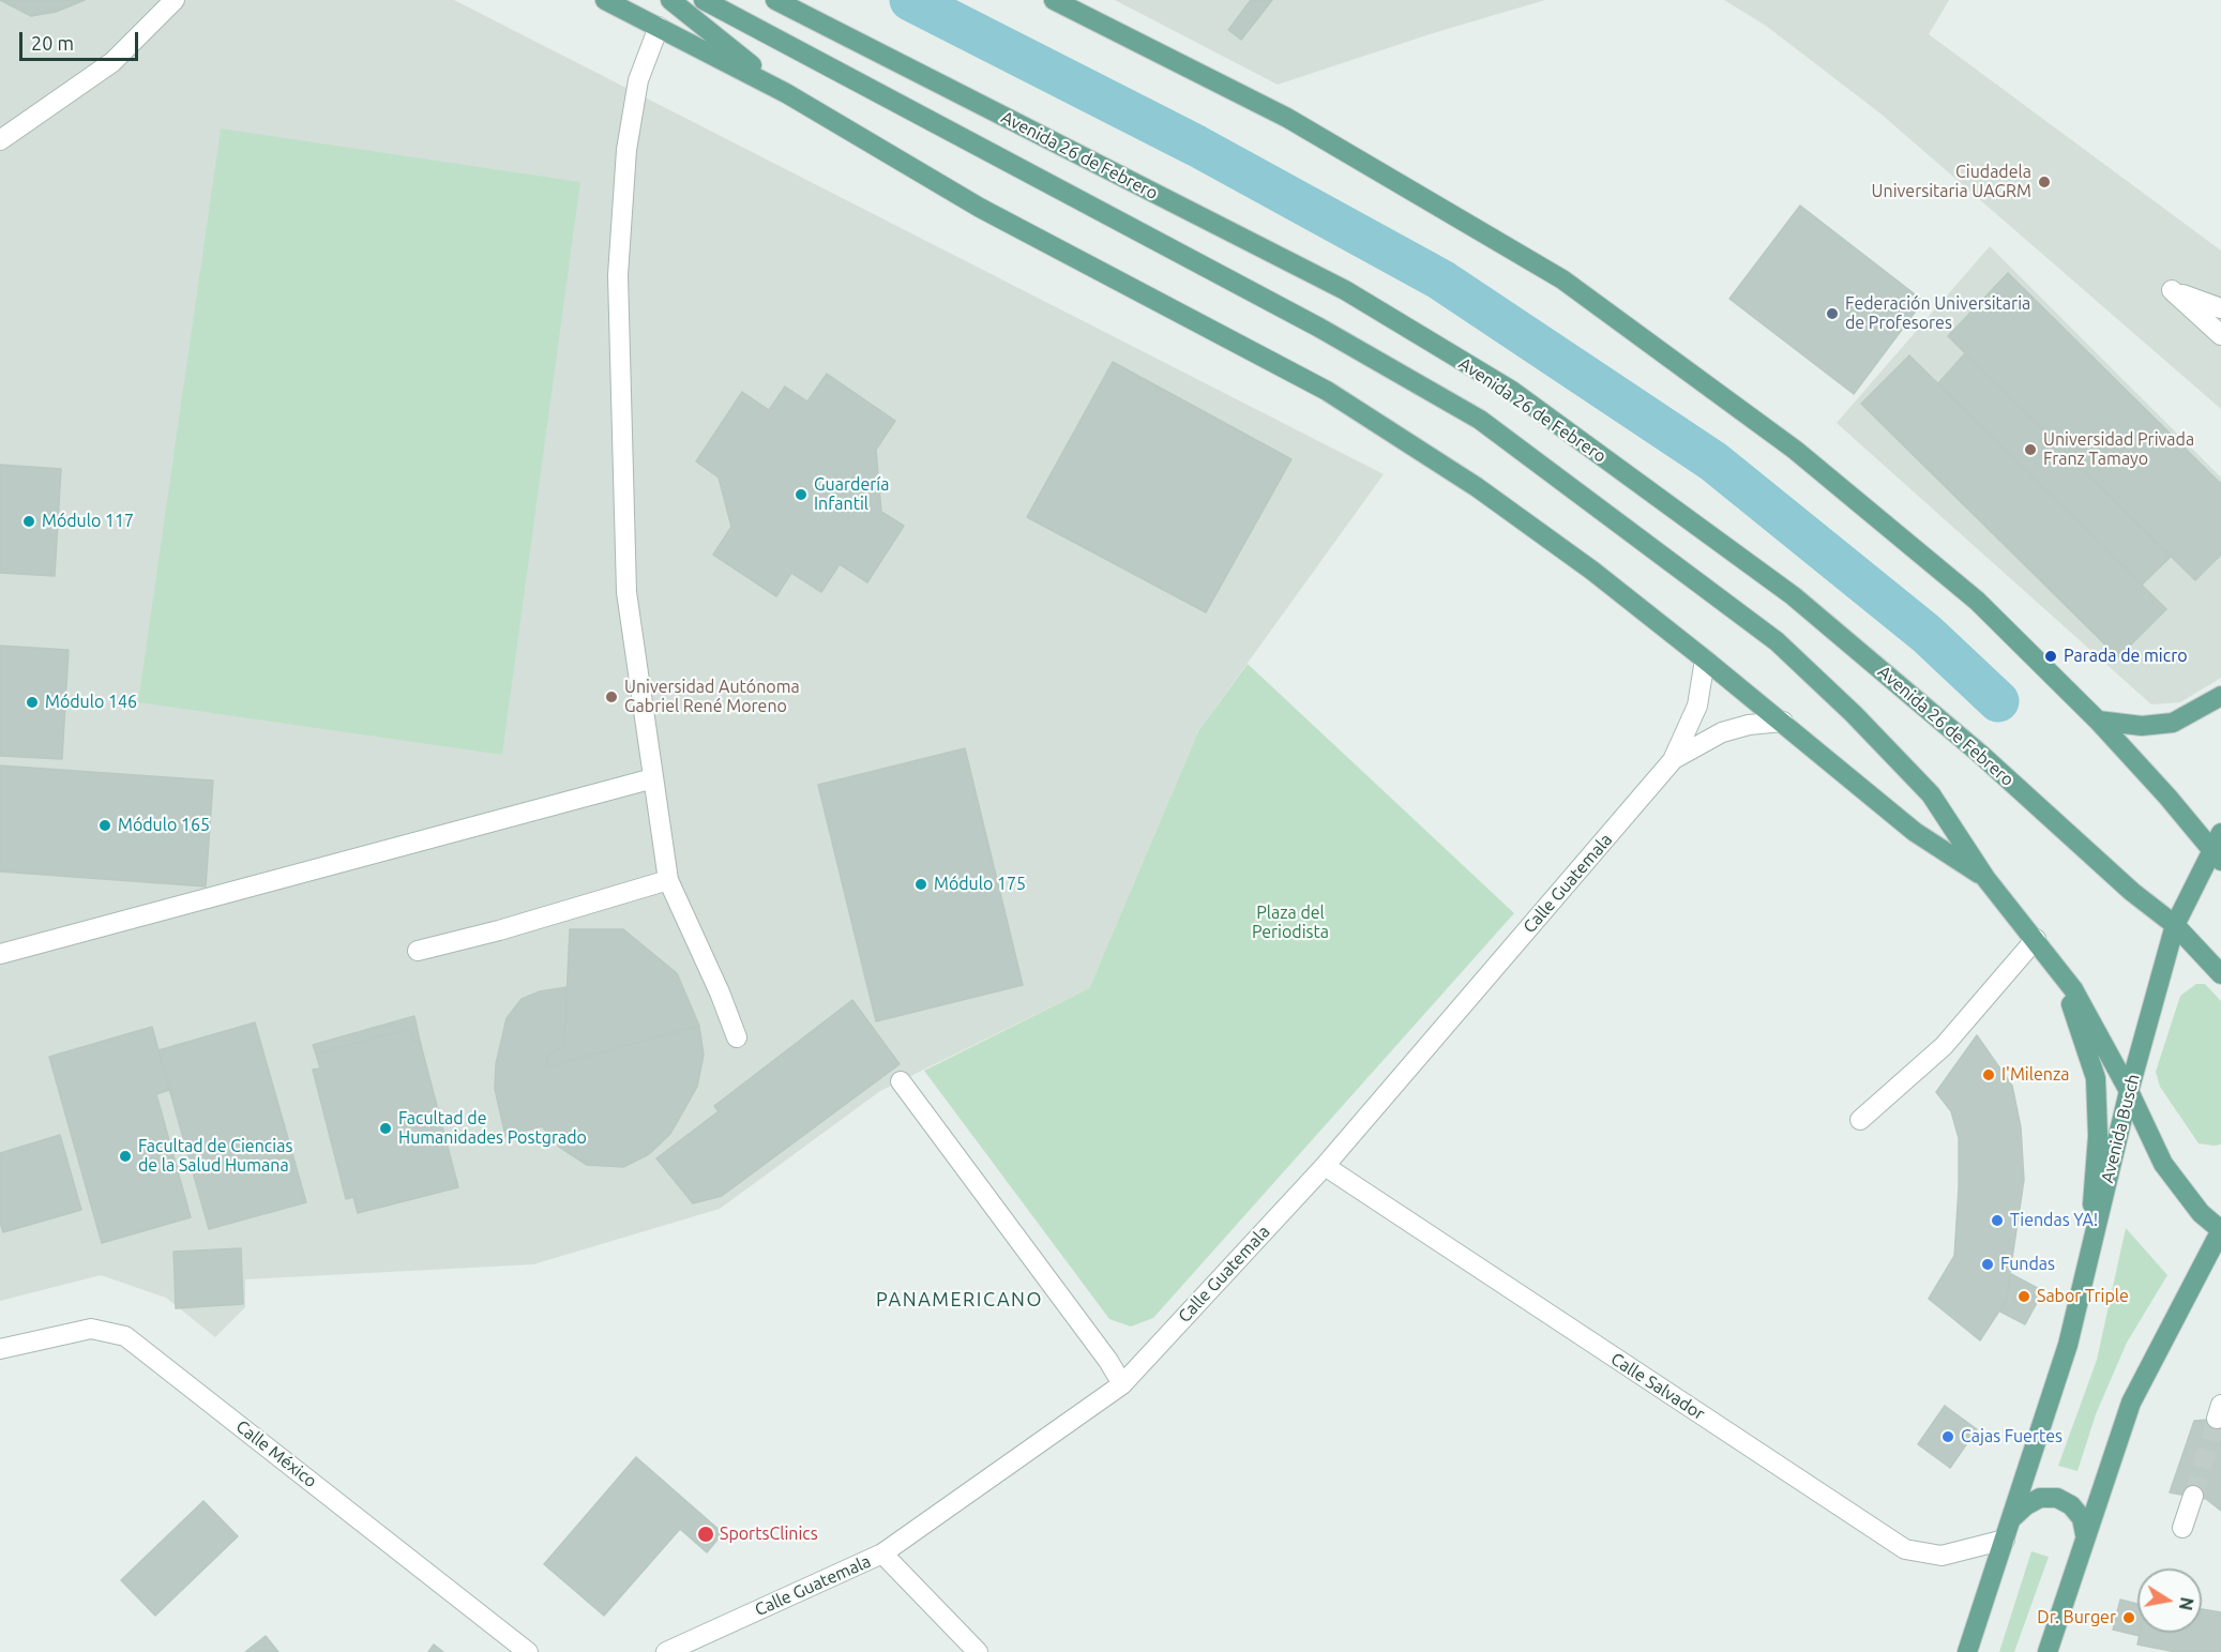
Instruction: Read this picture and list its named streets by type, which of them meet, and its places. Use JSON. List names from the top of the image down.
{
  "streets": {
    "main road": ["Avenida 26 de Febrero", "Avenida Busch"],
    "street": ["Calle Guatemala", "Calle Salvador", "Calle México"]
  },
  "crossings": [
    ["Avenida 26 de Febrero", "Avenida Busch"],
    ["Calle Guatemala", "Calle Salvador"],
    ["Avenida Busch", "Calle Salvador"]
  ],
  "districts": ["PANAMERICANO"],
  "parks": ["Plaza del Periodista"],
  "places": [
    "Ciudadela Universitaria UAGRM",
    "Federación Universitaria de Profesores",
    "Universidad Privada Franz Tamayo",
    "Guardería Infantil",
    "Módulo 117",
    "Parada de micro",
    "Universidad Autónoma Gabriel René Moreno",
    "Módulo 146",
    "Módulo 165",
    "Módulo 175",
    "I'Milenza",
    "Facultad de Humanidades Postgrado",
    "Facultad de Ciencias de la Salud Humana",
    "Tiendas YA!",
    "Fundas",
    "Sabor Triple",
    "Cajas Fuertes",
    "SportsClinics",
    "Dr. Burger"
  ],
  "scale_bar": "20 m",
  "north": "right"
}
